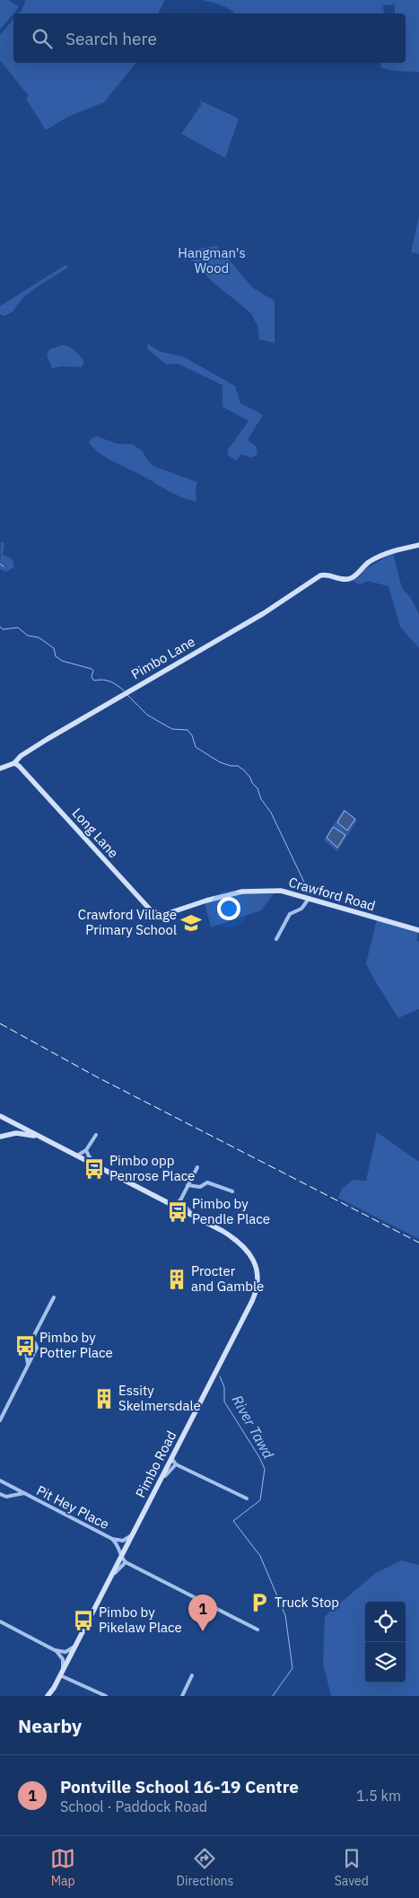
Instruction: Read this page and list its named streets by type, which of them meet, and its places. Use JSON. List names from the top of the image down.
{
  "streets": {
    "street": [
      "Pimbo Lane",
      "Long Lane",
      "Crawford Road",
      "Pimbo Road",
      "Pit Hey Place"
    ]
  },
  "crossings": [
    ["Pimbo Lane", "Long Lane"],
    ["Long Lane", "Crawford Road"],
    ["Pimbo Road", "Pit Hey Place"]
  ],
  "water": ["River Tawd"],
  "parks": ["Hangman's Wood"],
  "places": {
    "school or university": ["Crawford Village Primary School"],
    "bus stop": [
      "Pimbo opp Penrose Place",
      "Pimbo by Pendle Place",
      "Pimbo by Potter Place",
      "Pimbo by Pikelaw Place"
    ],
    "building": ["Procter and Gamble", "Essity Skelmersdale"],
    "parking": ["Truck Stop"]
  },
  "page": {
    "search": "Search here",
    "pins": "1",
    "heading": "Nearby",
    "list": [
      {
        "mark": "1",
        "name": "Pontville School 16-19 Centre",
        "note": "School · Paddock Road",
        "value": "1.5 km"
      }
    ],
    "nav": ["Map", "Directions", "Saved"]
  }
}
